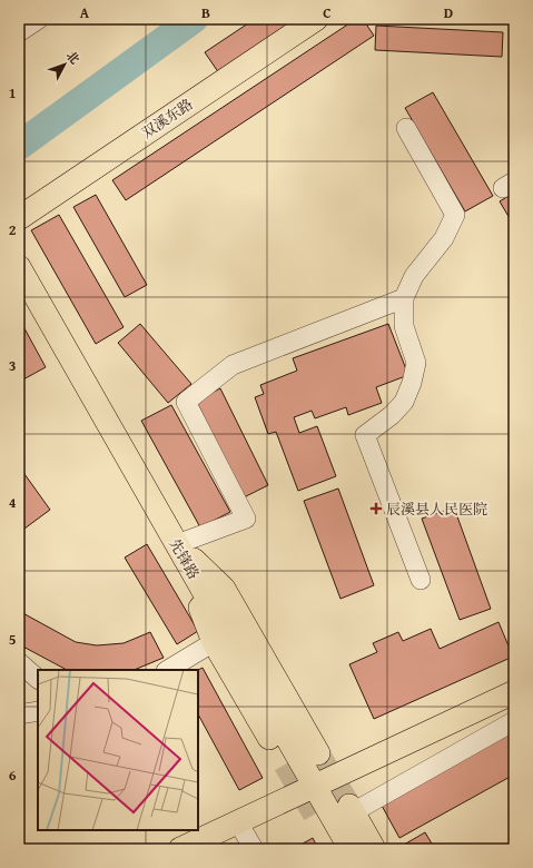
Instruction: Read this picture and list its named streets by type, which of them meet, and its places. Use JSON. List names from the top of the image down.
{
  "streets": {
    "main road": ["双溪东路", "先锋路"]
  },
  "places": {
    "health": ["辰溪县人民医院"]
  },
  "north": "top right",
  "grid": {
    "columns": [
      "A",
      "B",
      "C",
      "D"
    ],
    "rows": [
      "1",
      "2",
      "3",
      "4",
      "5",
      "6"
    ]
  }
}
